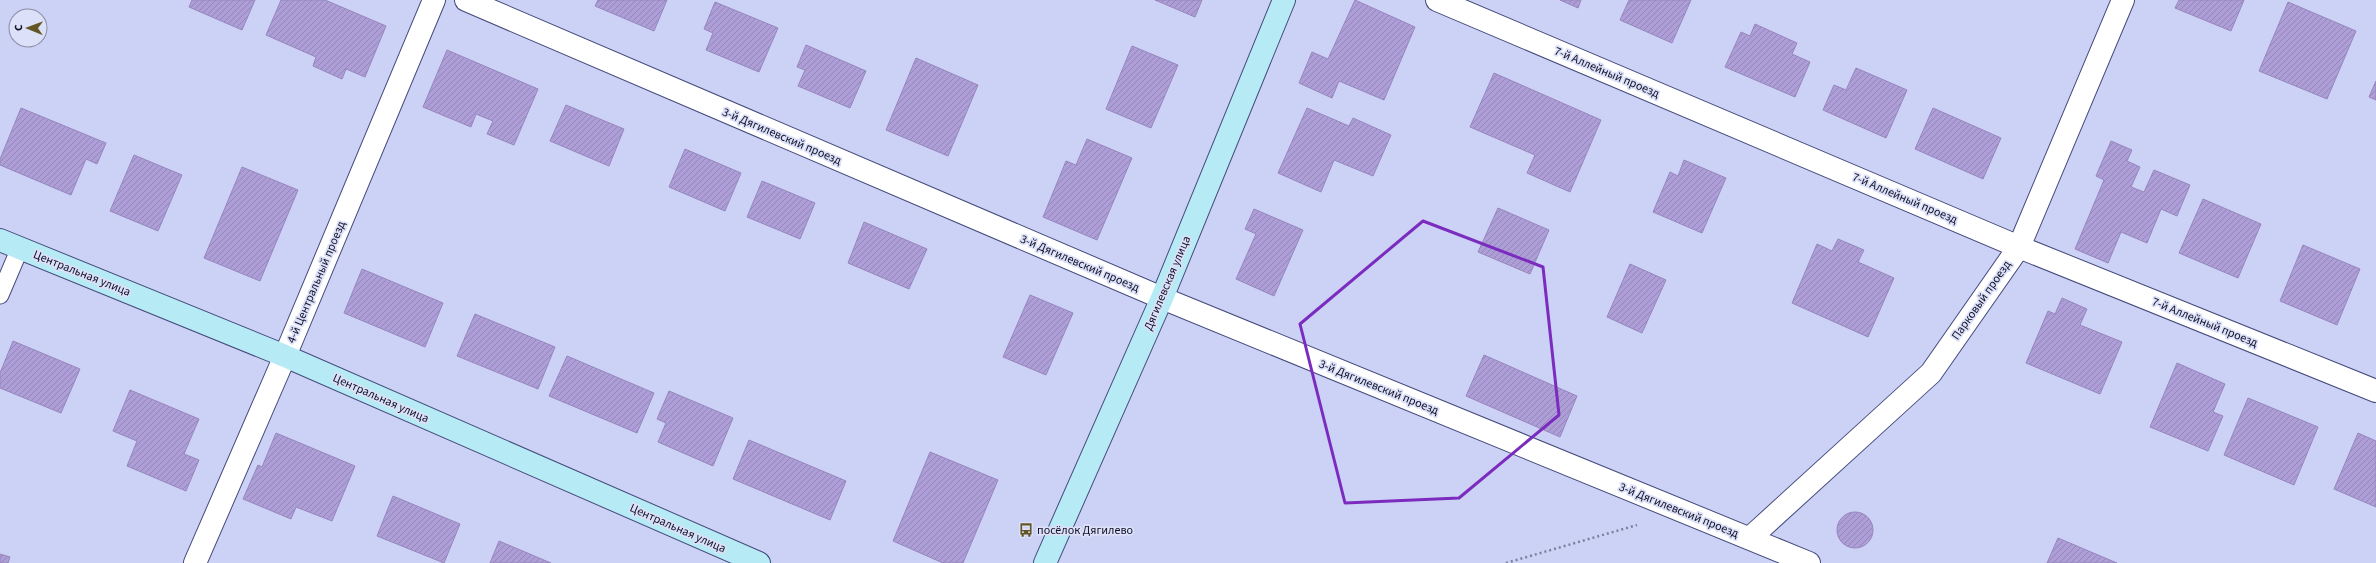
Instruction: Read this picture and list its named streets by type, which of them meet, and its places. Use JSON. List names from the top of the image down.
{
  "streets": {
    "street": [
      "7-й Аллейный проезд",
      "3-й Дягилевский проезд",
      "Центральная улица",
      "4-й Центральный проезд",
      "Дягилевская улица",
      "Парковый проезд"
    ]
  },
  "crossings": [
    ["7-й Аллейный проезд", "Парковый проезд"],
    ["3-й Дягилевский проезд", "Дягилевская улица"],
    ["3-й Дягилевский проезд", "Парковый проезд"],
    ["Центральная улица", "4-й Центральный проезд"]
  ],
  "places": {
    "bus stop": ["посёлок Дягилево"]
  },
  "north": "left"
}
